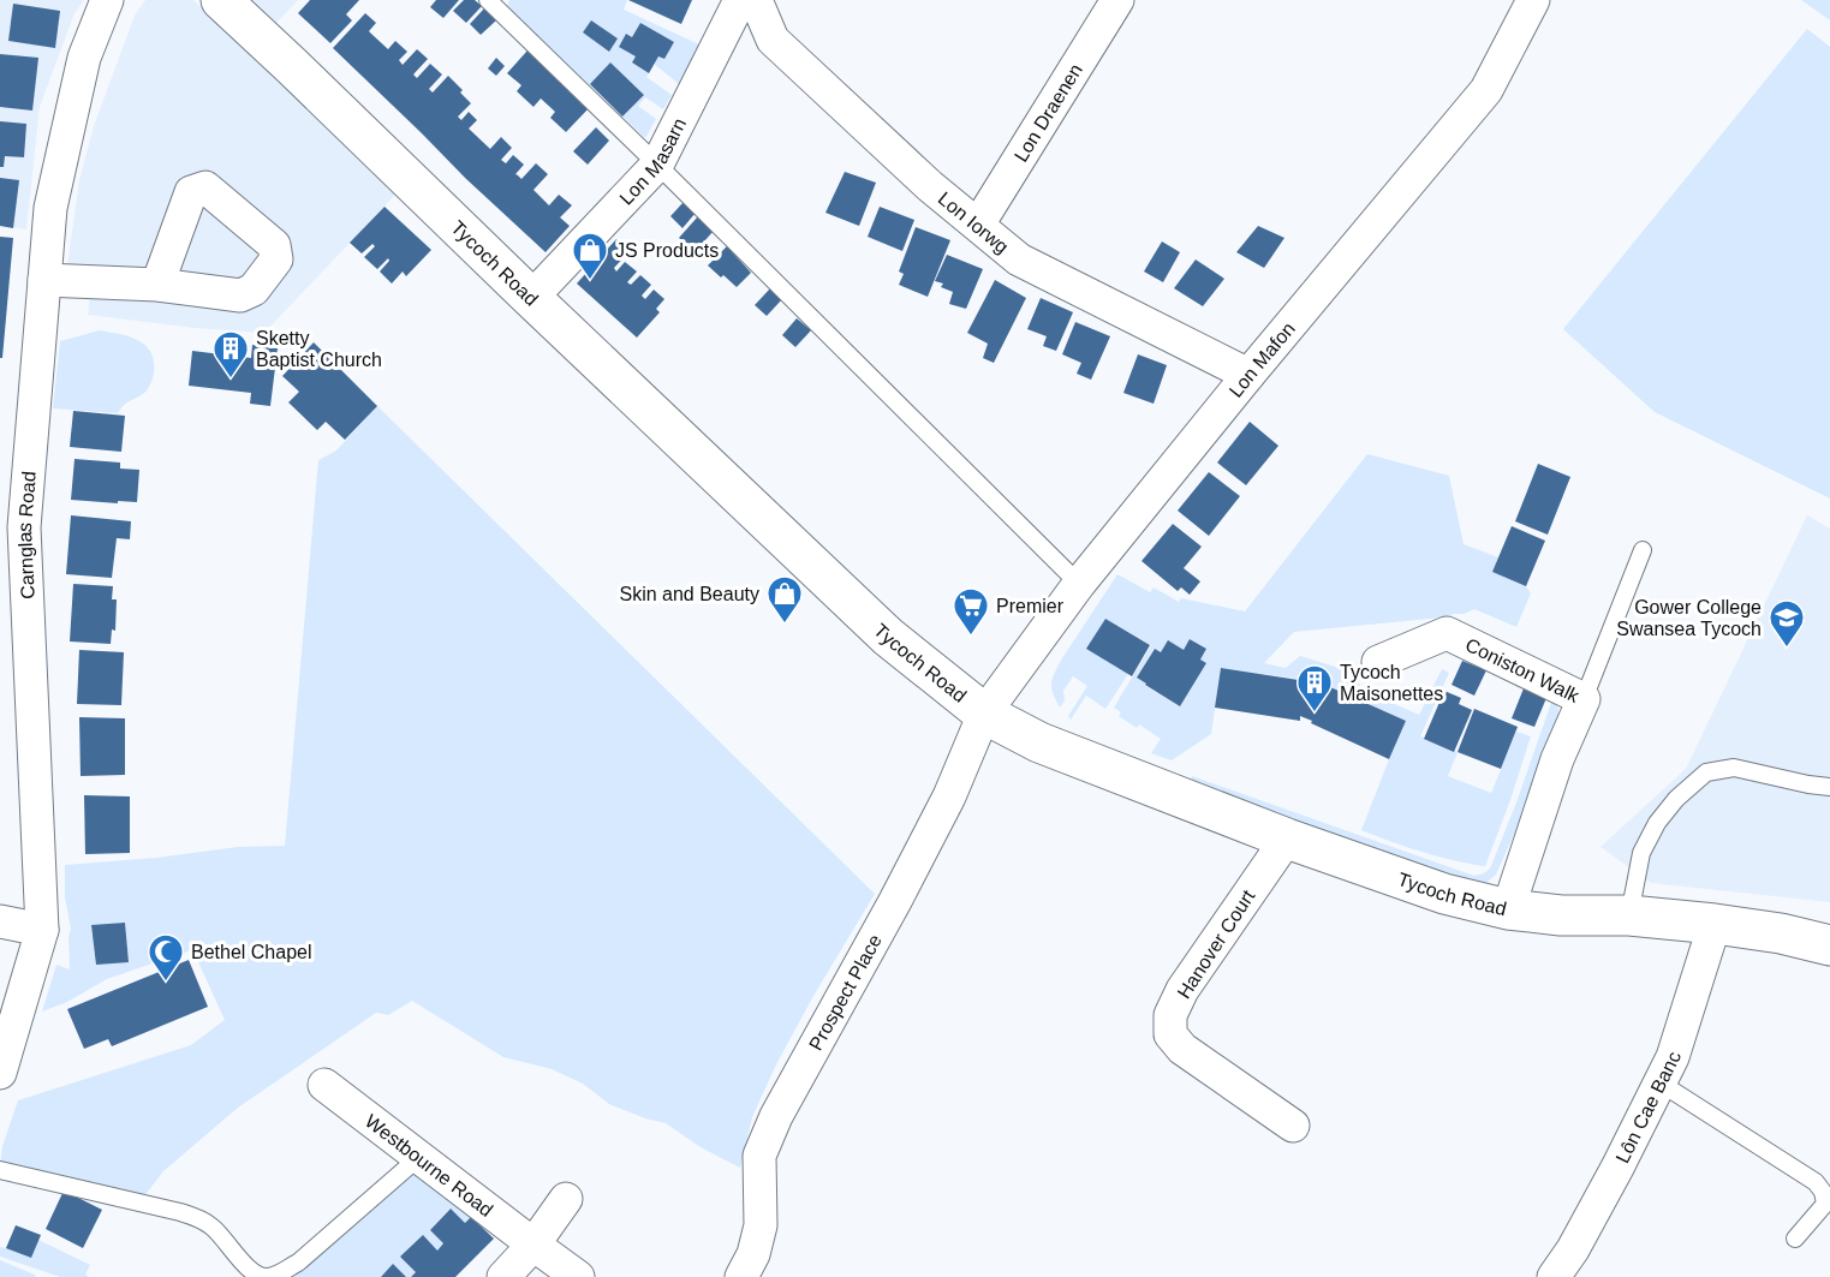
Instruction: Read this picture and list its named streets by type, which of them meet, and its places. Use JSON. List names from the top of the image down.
{
  "streets": {
    "street": [
      "Lon Draenen",
      "Lon Masarn",
      "Lon Iorwg",
      "Tycoch Road",
      "Lon Mafon",
      "Carnglas Road",
      "Coniston Walk",
      "Hanover Court",
      "Prospect Place",
      "Lôn Cae Banc",
      "Westbourne Road"
    ]
  },
  "crossings": [
    ["Lon Draenen", "Lon Iorwg"],
    ["Lon Masarn", "Tycoch Road"],
    ["Lon Iorwg", "Lon Mafon"],
    ["Tycoch Road", "Lon Mafon"],
    ["Tycoch Road", "Coniston Walk"],
    ["Tycoch Road", "Hanover Court"],
    ["Tycoch Road", "Prospect Place"],
    ["Tycoch Road", "Lôn Cae Banc"],
    ["Lon Mafon", "Prospect Place"]
  ],
  "places": {
    "shop": ["JS Products", "Skin and Beauty"],
    "building": ["Sketty Baptist Church", "Tycoch Maisonettes"],
    "supermarket": ["Premier"],
    "school or university": ["Gower College Swansea Tycoch"],
    "mosque": ["Bethel Chapel"]
  }
}
